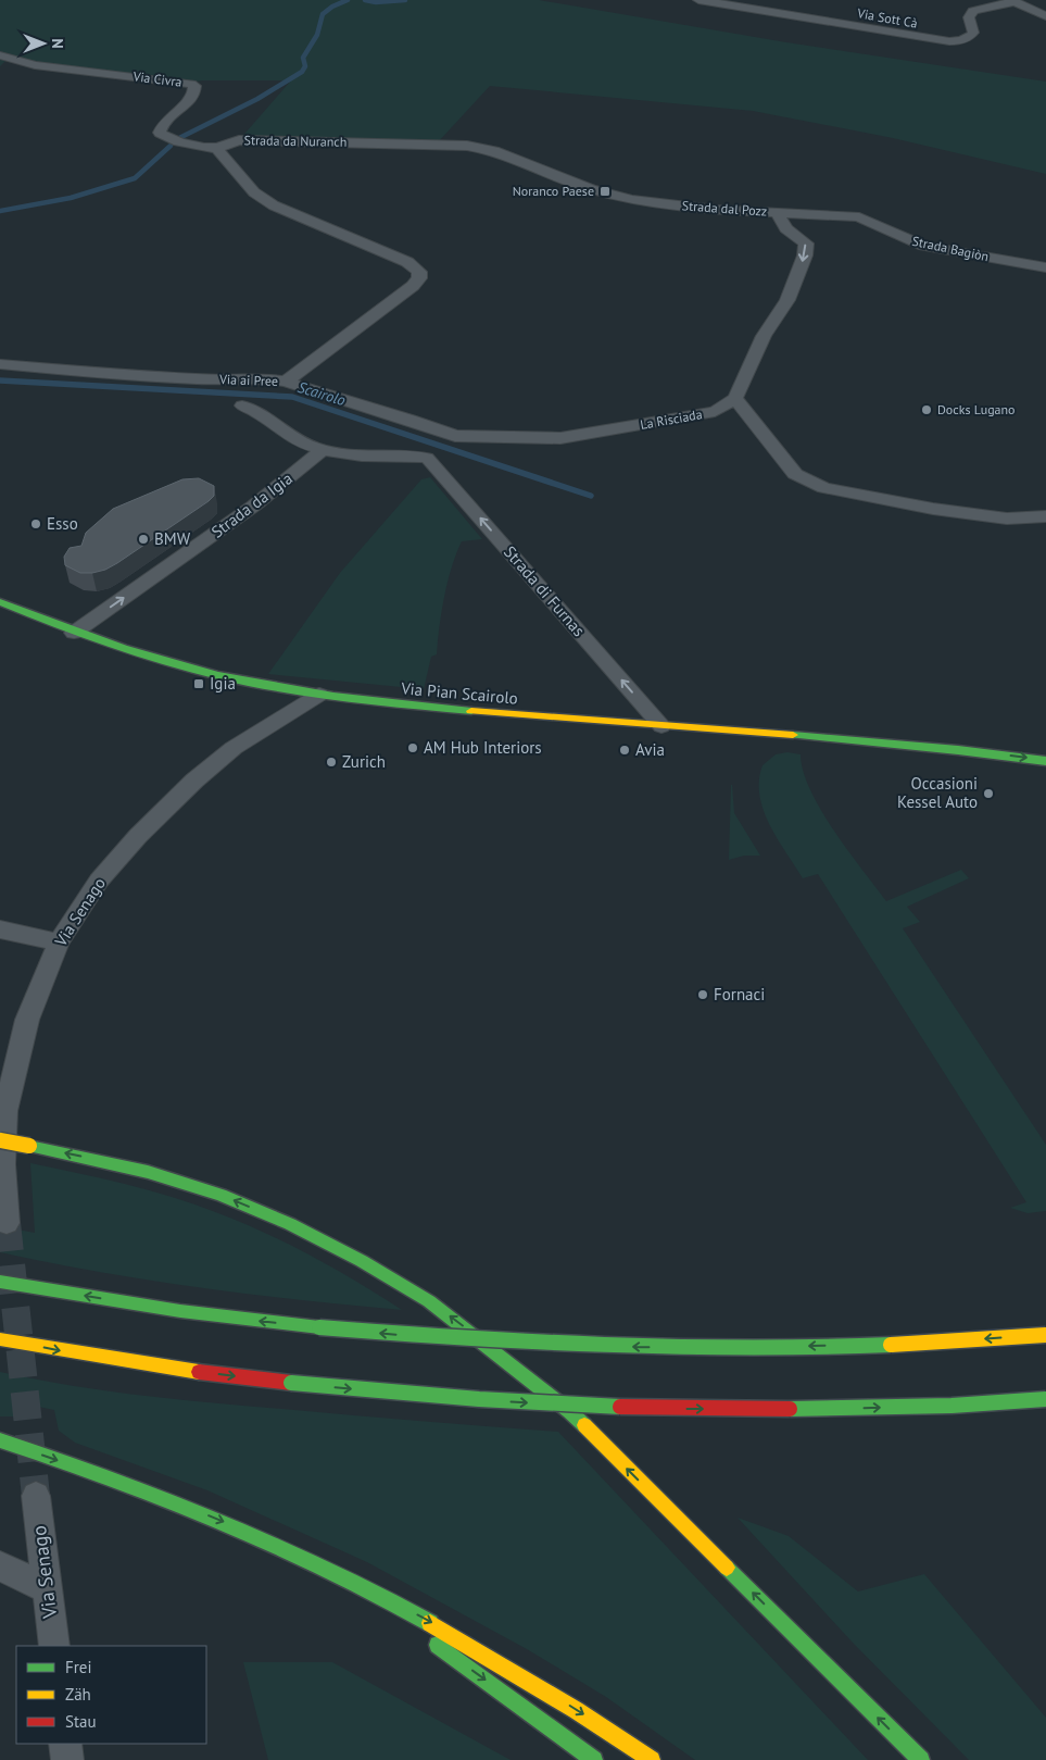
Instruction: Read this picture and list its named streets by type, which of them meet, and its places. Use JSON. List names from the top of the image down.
{
  "streets": {
    "main road": ["Via Pian Scairolo"],
    "street": [
      "Via Sott Cà",
      "Via Civra",
      "Strada da Nuranch",
      "Strada dal Pozz",
      "Strada Bagiòn",
      "Via ai Pree",
      "La Risciada",
      "Strada da Igia",
      "Strada di Furnas",
      "Via Senago"
    ]
  },
  "crossings": [
    ["Via Civra", "Strada da Nuranch"],
    ["Strada da Nuranch", "Strada dal Pozz"],
    ["Strada da Nuranch", "Via ai Pree"],
    ["Strada dal Pozz", "Strada Bagiòn"],
    ["Via ai Pree", "La Risciada"],
    ["Strada da Igia", "Via Pian Scairolo"],
    ["Strada di Furnas", "Via Pian Scairolo"],
    ["Via Pian Scairolo", "Via Senago"]
  ],
  "one_way": ["Strada da Igia", "Strada di Furnas"],
  "water": ["Scairolo"],
  "places": {
    "transit": ["Noranco Paese", "Igia"],
    "other": [
      "Docks Lugano",
      "Esso",
      "BMW",
      "AM Hub Interiors",
      "Avia",
      "Zurich",
      "Occasioni Kessel Auto",
      "Fornaci"
    ]
  },
  "legend": ["Frei", "Zäh", "Stau"],
  "north": "right"
}
